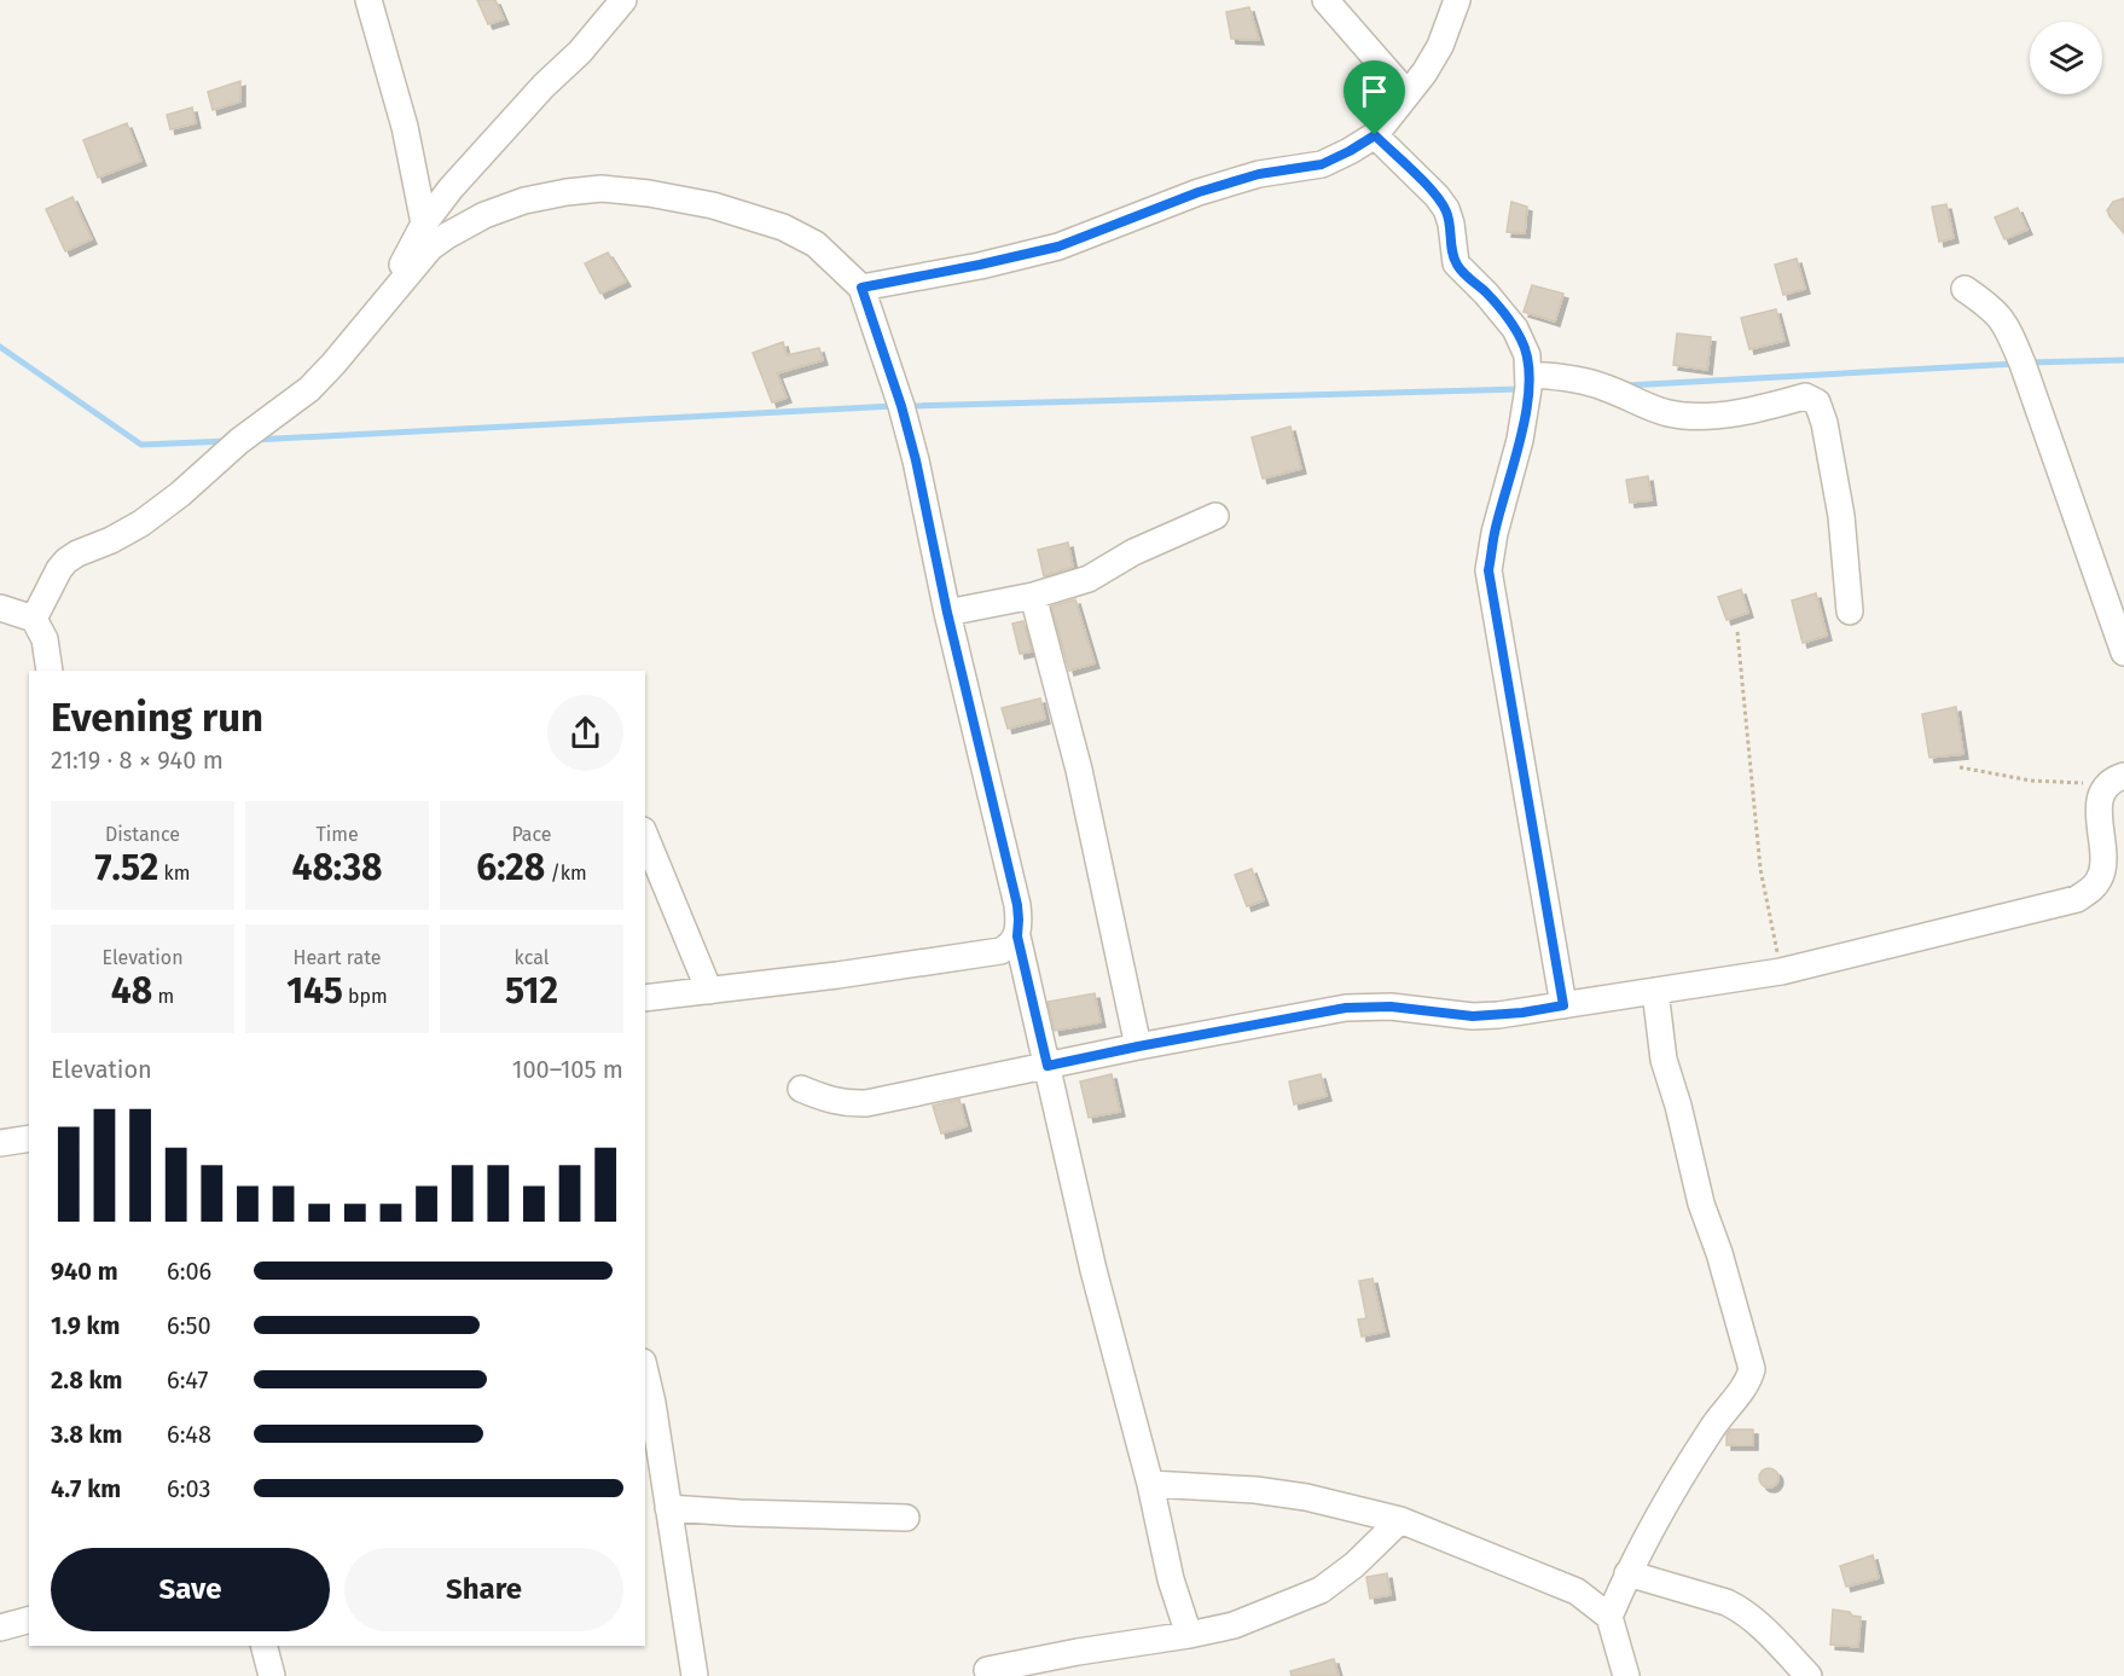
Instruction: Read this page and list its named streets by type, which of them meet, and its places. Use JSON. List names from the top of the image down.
{
  "page": {
    "heading": ["Evening run", "21:19 · 8 × 940 m"],
    "stats": [
      ["Distance", "7.52 km"],
      ["Time", "48:38"],
      ["Pace", "6:28 /km"],
      ["Elevation", "48 m"],
      ["Heart rate", "145 bpm"],
      ["kcal", "512"]
    ],
    "chart": ["Elevation", "100–105 m"],
    "list": [
      {
        "name": "940 m",
        "note": "6:06"
      },
      {
        "name": "1.9 km",
        "note": "6:50"
      },
      {
        "name": "2.8 km",
        "note": "6:47"
      },
      {
        "name": "3.8 km",
        "note": "6:48"
      },
      {
        "name": "4.7 km",
        "note": "6:03"
      }
    ],
    "buttons": ["Save", "Share"]
  }
}
